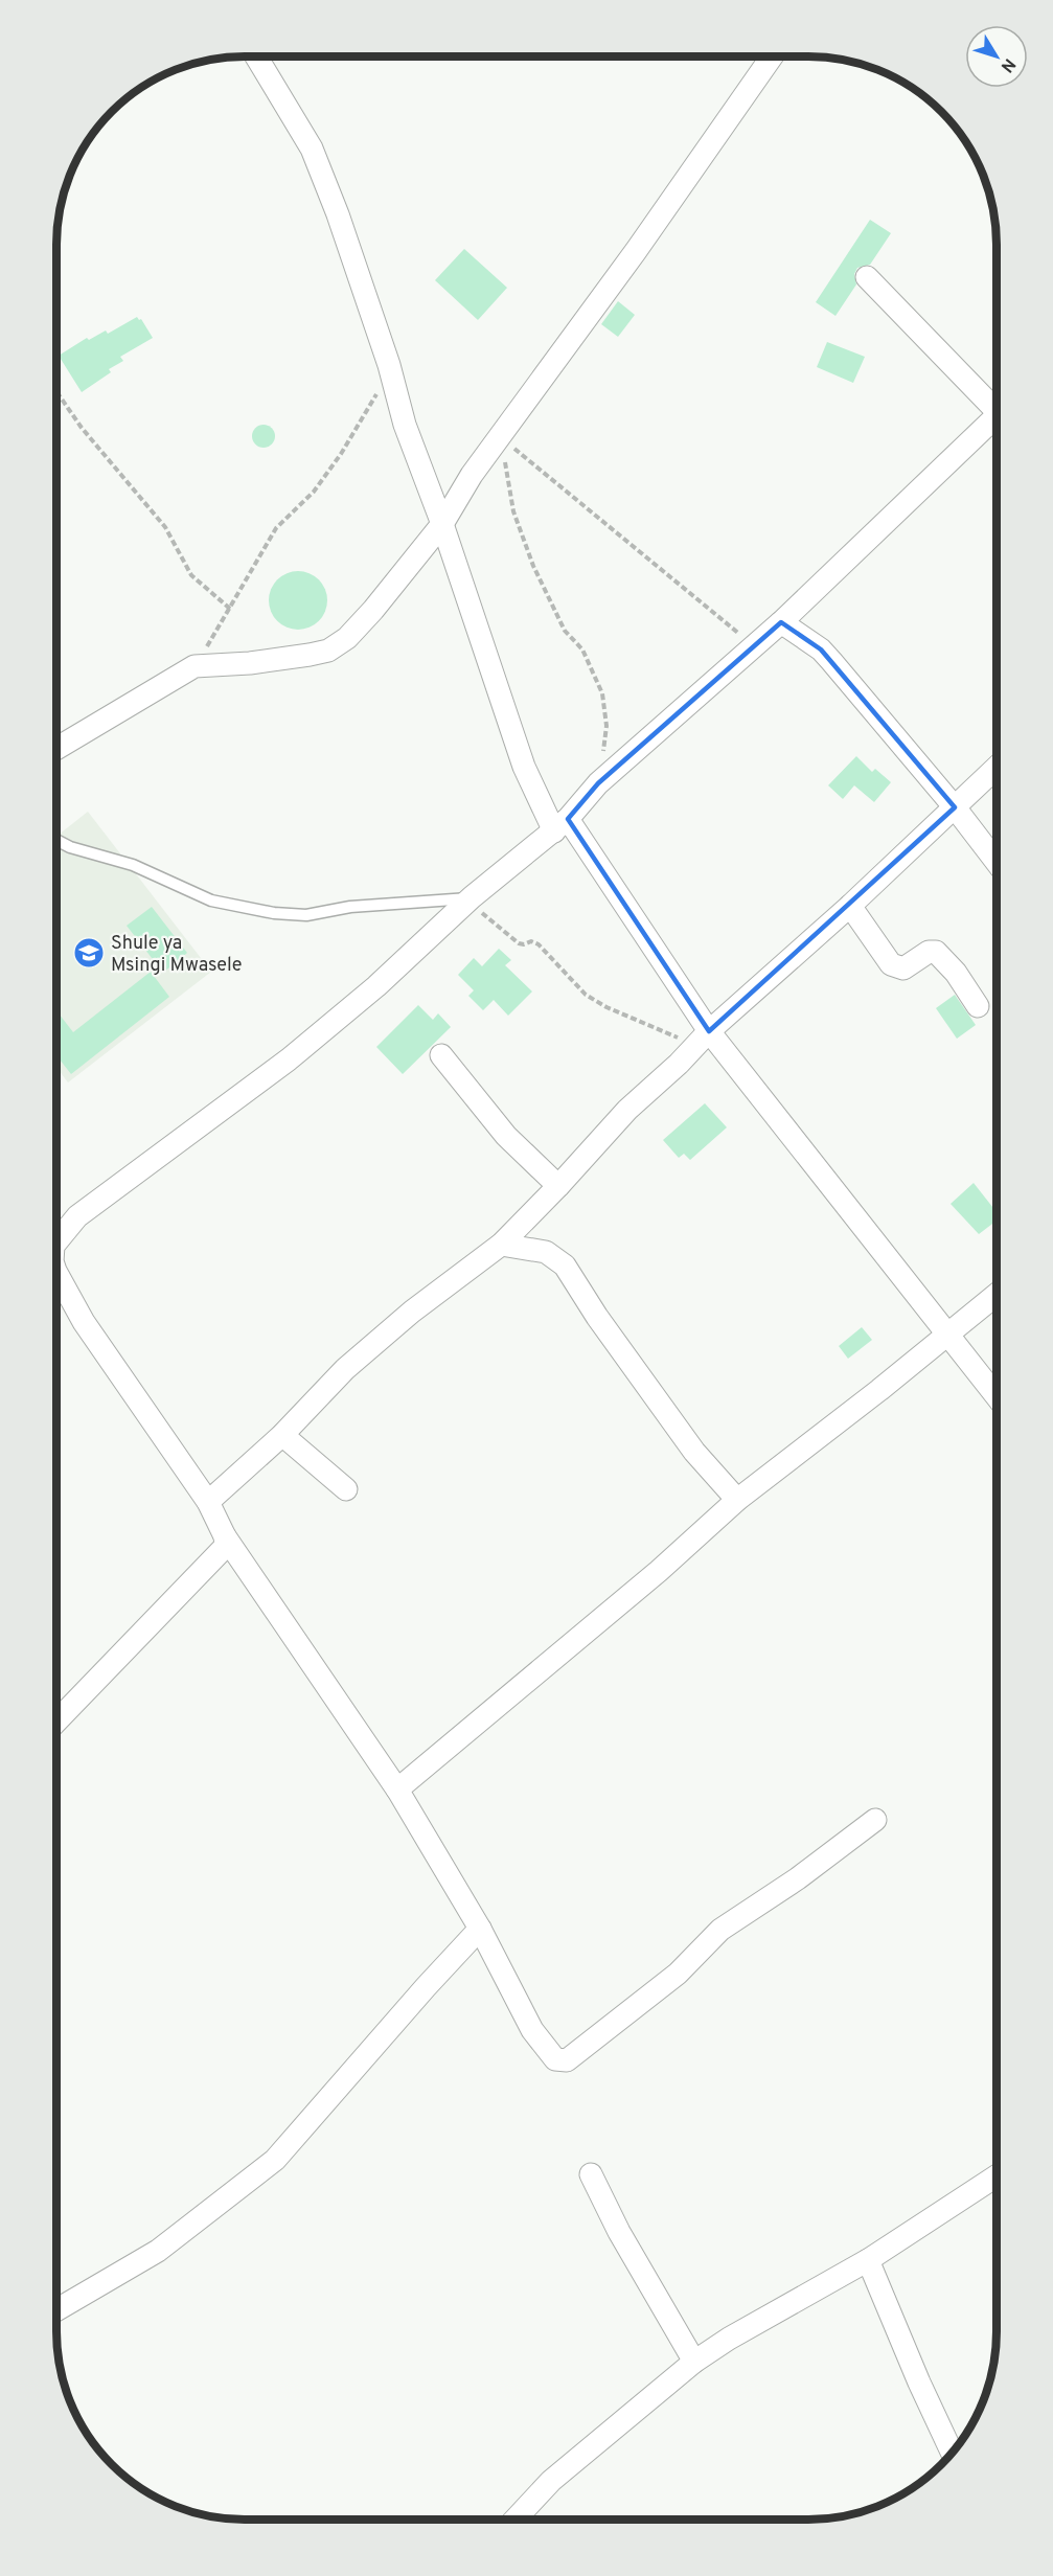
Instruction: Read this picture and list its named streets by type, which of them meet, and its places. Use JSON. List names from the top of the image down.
{
  "places": {
    "school or university": ["Shule ya Msingi Mwasele"]
  },
  "north": "bottom right"
}
